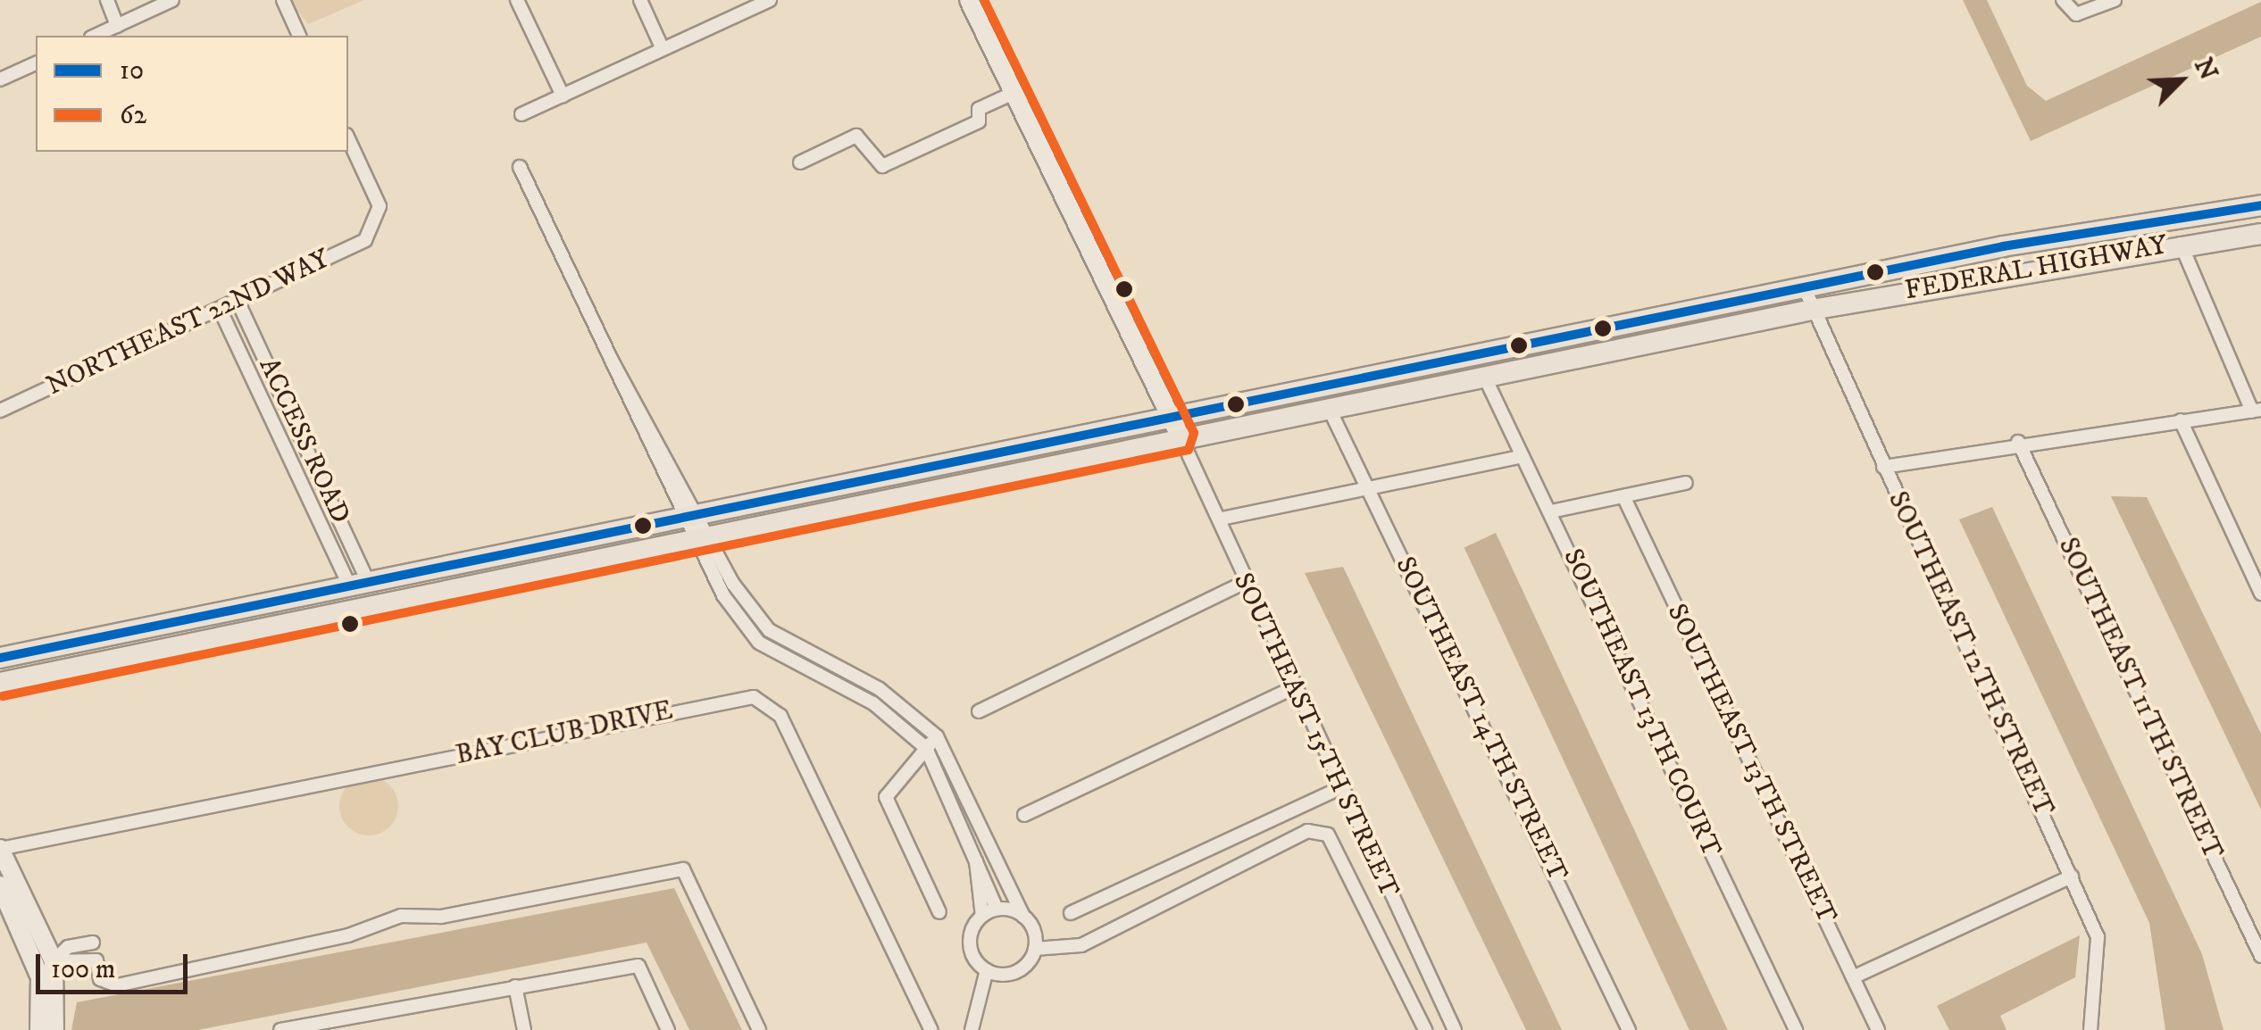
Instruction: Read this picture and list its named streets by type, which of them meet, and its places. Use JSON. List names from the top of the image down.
{
  "streets": {
    "main road": ["FEDERAL HIGHWAY"],
    "street": [
      "NORTHEAST 22ND WAY",
      "ACCESS ROAD",
      "SOUTHEAST 12TH STREET",
      "SOUTHEAST 11TH STREET",
      "SOUTHEAST 13TH COURT",
      "SOUTHEAST 14TH STREET",
      "BAY CLUB DRIVE",
      "SOUTHEAST 15TH STREET",
      "SOUTHEAST 13TH STREET"
    ]
  },
  "crossings": [
    ["FEDERAL HIGHWAY", "ACCESS ROAD"],
    ["FEDERAL HIGHWAY", "SOUTHEAST 12TH STREET"],
    ["FEDERAL HIGHWAY", "SOUTHEAST 13TH COURT"],
    ["FEDERAL HIGHWAY", "SOUTHEAST 14TH STREET"],
    ["FEDERAL HIGHWAY", "SOUTHEAST 15TH STREET"],
    ["NORTHEAST 22ND WAY", "ACCESS ROAD"]
  ],
  "lines": ["transit line 62", "transit line 10"],
  "legend": ["10", "62"],
  "scale_bar": "100 m",
  "north": "top right"
}
